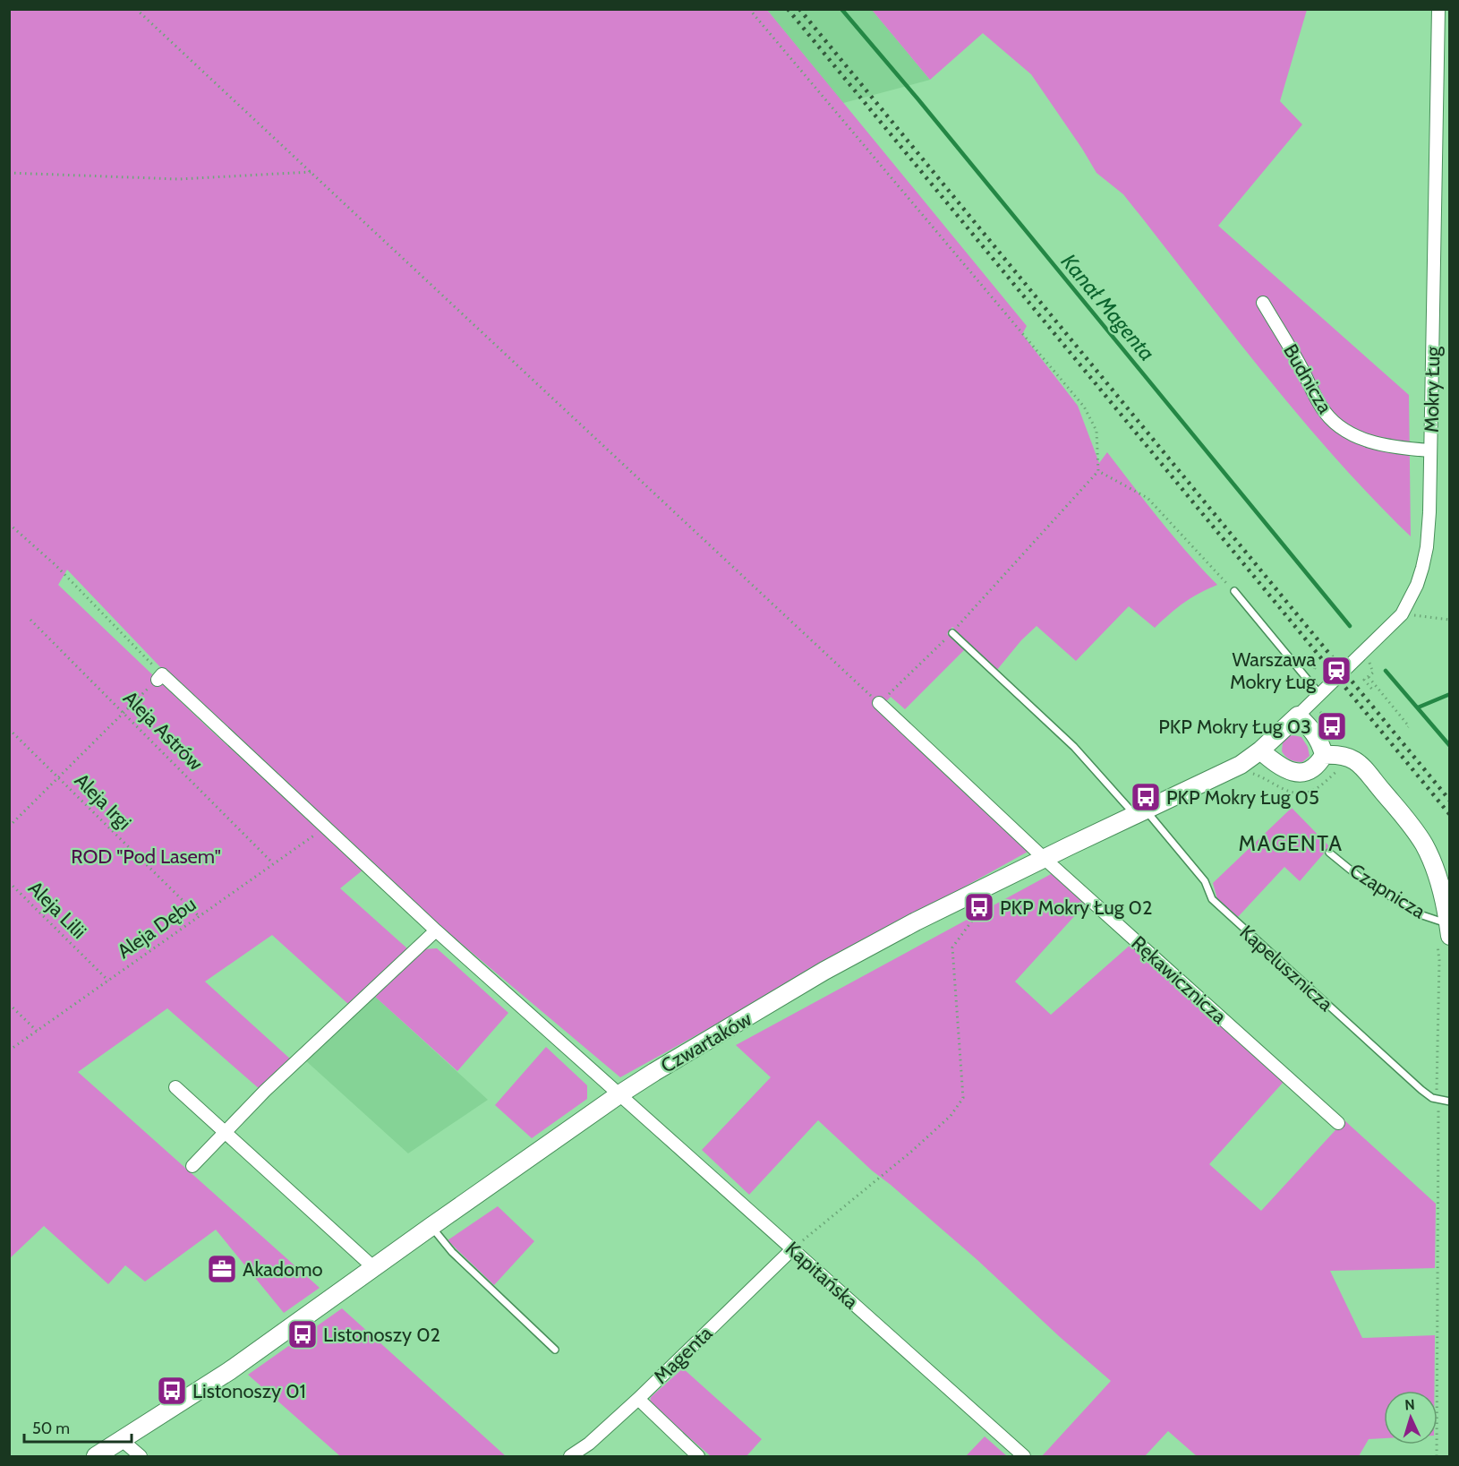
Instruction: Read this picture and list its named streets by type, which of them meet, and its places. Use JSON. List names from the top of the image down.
{
  "streets": {
    "street": [
      "Budnicza",
      "Mokry Ług",
      "Rękawicznicza",
      "Czwartaków",
      "Kapitańska",
      "Magenta"
    ],
    "lane": ["Czapnicza", "Kapelusznicza"],
    "path": [
      "Aleja Astrów",
      "Aleja Irgi",
      "Aleja Lilii",
      "Aleja Dębu"
    ]
  },
  "crossings": [
    ["Budnicza", "Mokry Ług"],
    ["Mokry Ług", "Czwartaków"],
    ["Aleja Astrów", "Aleja Dębu"],
    ["Aleja Irgi", "Aleja Dębu"],
    ["Aleja Lilii", "Aleja Dębu"],
    ["Aleja Dębu", "Kapitańska"],
    ["Kapelusznicza", "Czwartaków"],
    ["Rękawicznicza", "Czwartaków"],
    ["Czwartaków", "Kapitańska"],
    ["Kapitańska", "Magenta"]
  ],
  "districts": ["MAGENTA"],
  "water": ["Kanał Magenta"],
  "parks": ["ROD \"Pod Lasem\""],
  "places": {
    "station": ["Warszawa Mokry Ług"],
    "bus stop": [
      "PKP Mokry Ług 03",
      "PKP Mokry Ług 05",
      "PKP Mokry Ług 02",
      "Listonoszy 02",
      "Listonoszy 01"
    ],
    "office": ["Akadomo"]
  },
  "scale_bar": "50 m",
  "north": "top"
}
